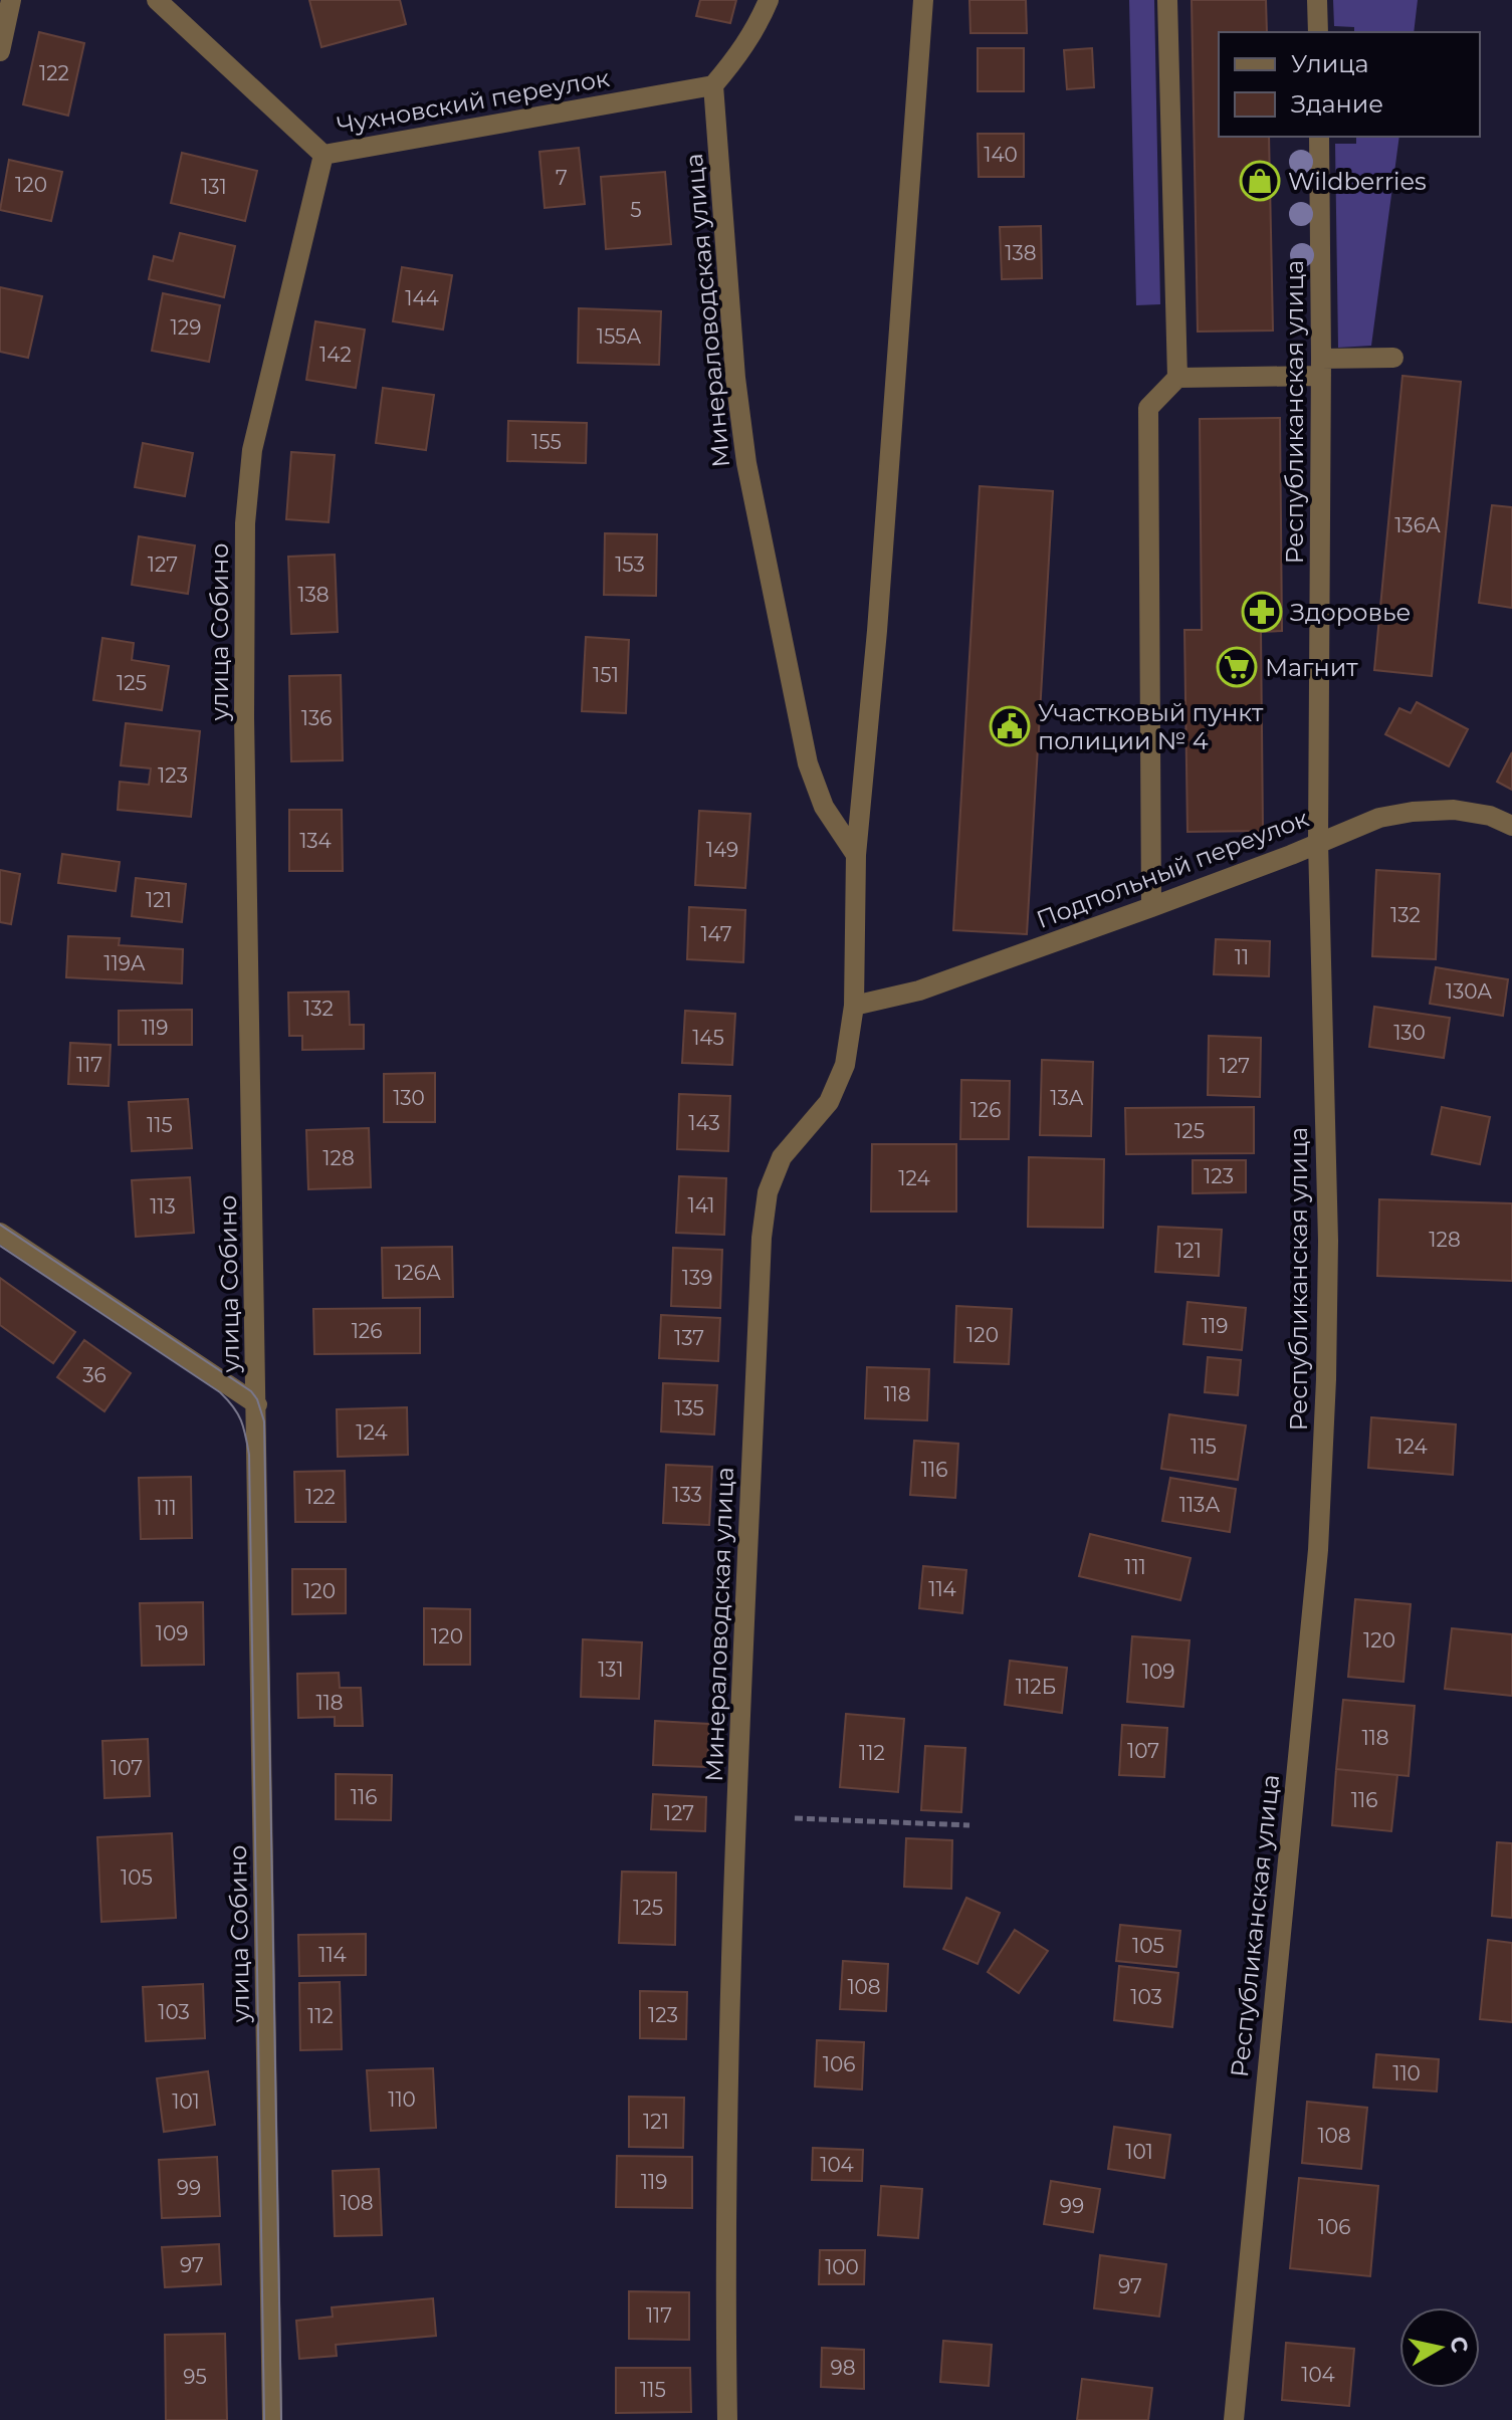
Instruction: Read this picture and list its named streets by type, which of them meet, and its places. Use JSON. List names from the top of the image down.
{
  "streets": {
    "street": [
      "Чухновский переулок",
      "Минераловодская улица",
      "Республиканская улица",
      "улица Собино",
      "Подпольный переулок"
    ]
  },
  "crossings": [
    ["Чухновский переулок", "Минераловодская улица"],
    ["Чухновский переулок", "улица Собино"],
    ["Минераловодская улица", "Подпольный переулок"],
    ["Республиканская улица", "Подпольный переулок"]
  ],
  "places": {
    "shop": ["Wildberries"],
    "pharmacy": ["Здоровье"],
    "supermarket": ["Магнит"],
    "public building": ["Участковый пункт полиции № 4"]
  },
  "house_numbers": [
    "122",
    "140",
    "7",
    "120",
    "131",
    "5",
    "138",
    "144",
    "129",
    "155А",
    "142",
    "155",
    "136А",
    "127",
    "153",
    "138",
    "151",
    "125",
    "136",
    "123",
    "134",
    "149",
    "121",
    "132",
    "147",
    "11",
    "119А",
    "130А",
    "132",
    "119",
    "130",
    "145",
    "117",
    "127",
    "130",
    "13А",
    "126",
    "143",
    "115",
    "125",
    "128",
    "123",
    "124",
    "141",
    "113",
    "128",
    "121",
    "126А",
    "139",
    "119",
    "126",
    "120",
    "137",
    "36",
    "118",
    "135",
    "124",
    "115",
    "124",
    "116",
    "133",
    "122",
    "113А",
    "111",
    "111",
    "114",
    "120",
    "109",
    "120",
    "120",
    "131",
    "109",
    "112Б",
    "118",
    "118",
    "107",
    "112",
    "107",
    "116",
    "116",
    "127",
    "105",
    "125",
    "105",
    "114",
    "108",
    "103",
    "103",
    "123",
    "112",
    "106",
    "110",
    "110",
    "101",
    "121",
    "108",
    "101",
    "104",
    "119",
    "99",
    "108",
    "99",
    "106",
    "97",
    "100",
    "97",
    "117",
    "98",
    "104",
    "95",
    "115"
  ],
  "legend": ["Улица", "Здание"],
  "north": "right"
}
